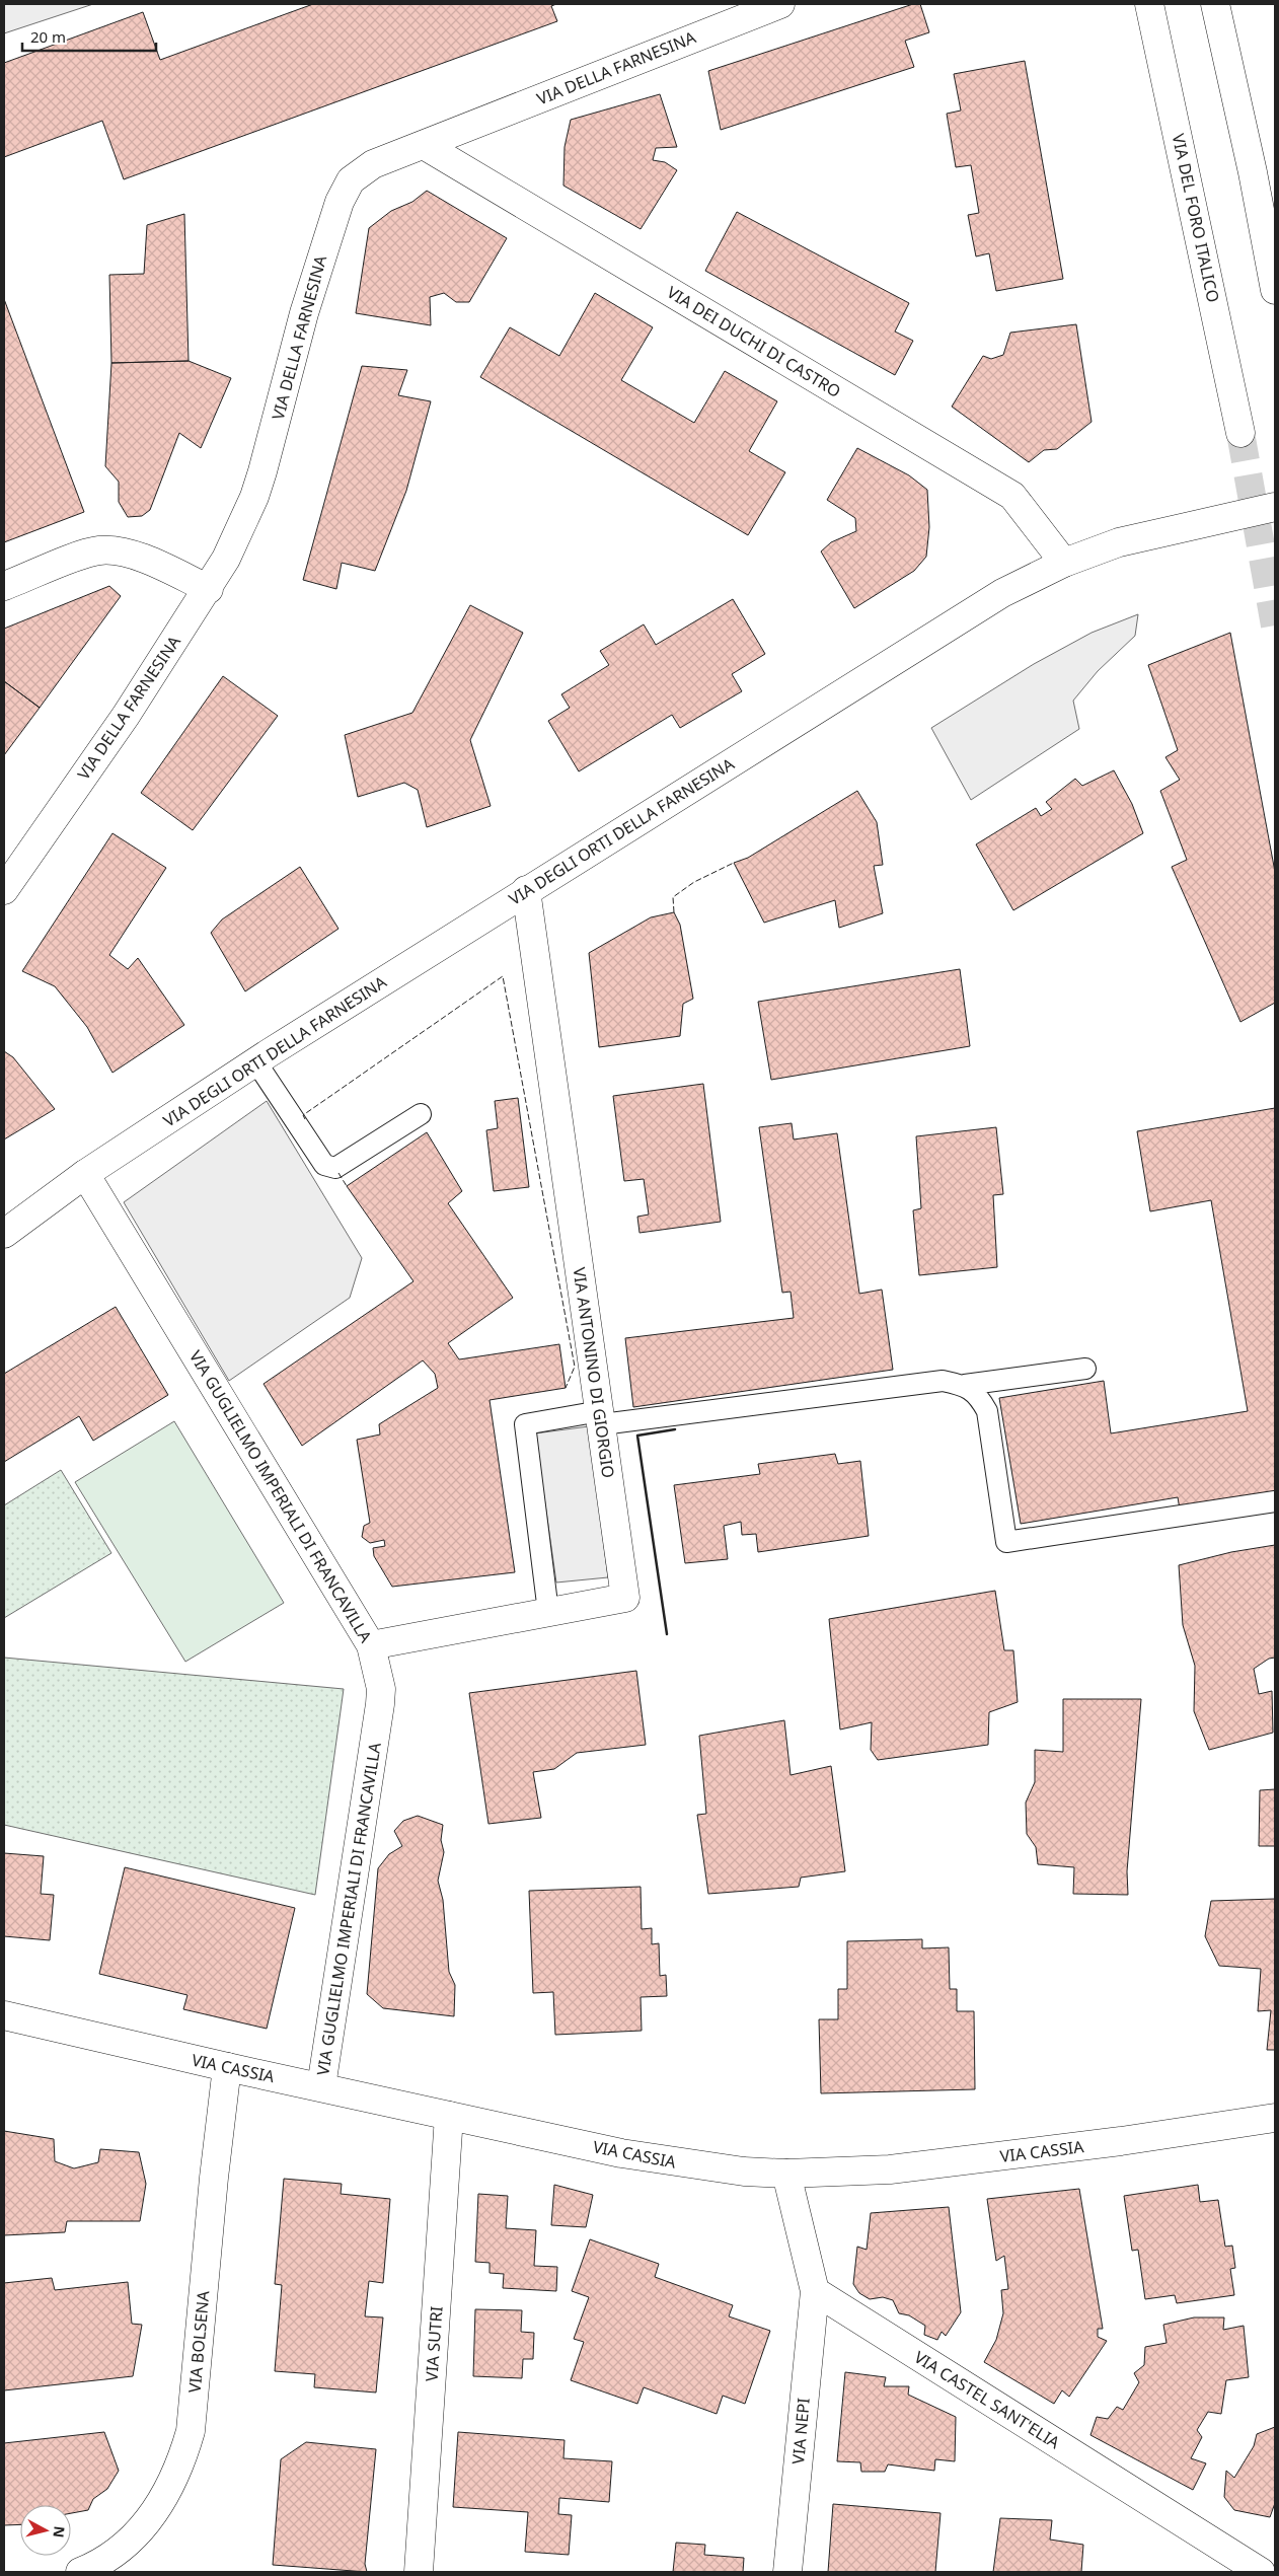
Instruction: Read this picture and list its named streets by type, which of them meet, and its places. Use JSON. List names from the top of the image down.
{
  "streets": {
    "main road": [
      "VIA DELLA FARNESINA",
      "VIA DEL FORO ITALICO",
      "VIA DEI DUCHI DI CASTRO",
      "VIA DEGLI ORTI DELLA FARNESINA",
      "VIA ANTONINO DI GIORGIO",
      "VIA GUGLIELMO IMPERIALI DI FRANCAVILLA",
      "VIA CASSIA",
      "VIA BOLSENA",
      "VIA SUTRI",
      "VIA CASTEL SANT'ELIA",
      "VIA NEPI"
    ]
  },
  "crossings": [
    ["VIA DELLA FARNESINA", "VIA DEI DUCHI DI CASTRO"],
    ["VIA DEI DUCHI DI CASTRO", "VIA DEGLI ORTI DELLA FARNESINA"],
    ["VIA DEGLI ORTI DELLA FARNESINA", "VIA ANTONINO DI GIORGIO"],
    ["VIA DEGLI ORTI DELLA FARNESINA", "VIA GUGLIELMO IMPERIALI DI FRANCAVILLA"],
    ["VIA ANTONINO DI GIORGIO", "VIA GUGLIELMO IMPERIALI DI FRANCAVILLA"],
    ["VIA GUGLIELMO IMPERIALI DI FRANCAVILLA", "VIA CASSIA"],
    ["VIA CASSIA", "VIA BOLSENA"],
    ["VIA CASSIA", "VIA SUTRI"],
    ["VIA CASTEL SANT'ELIA", "VIA NEPI"]
  ],
  "scale_bar": "20 m",
  "north": "right"
}
